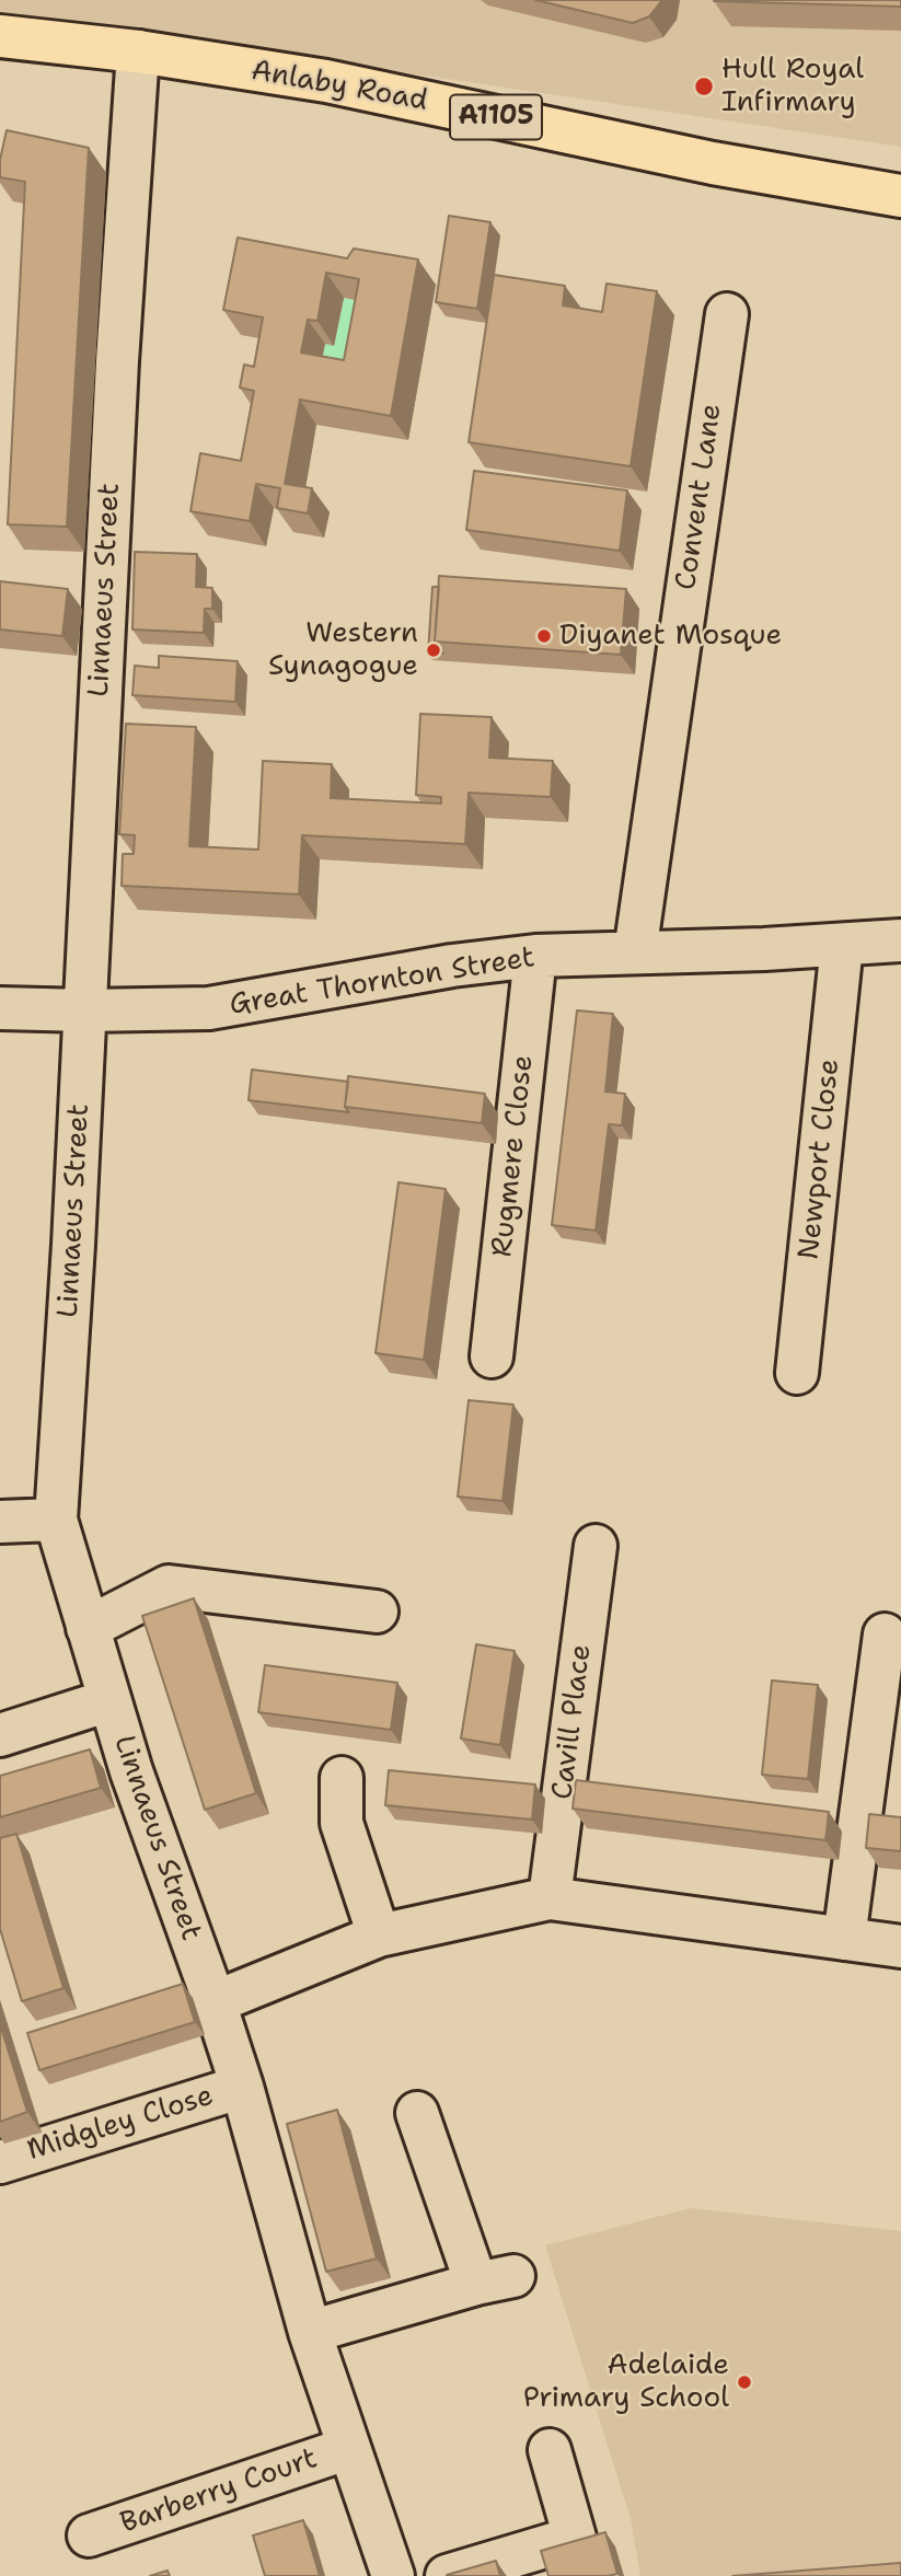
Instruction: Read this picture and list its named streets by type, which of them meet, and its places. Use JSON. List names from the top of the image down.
{
  "streets": {
    "main road": ["Anlaby Road", "A1105"],
    "street": [
      "Convent Lane",
      "Linnaeus Street",
      "Great Thornton Street",
      "Rugmere Close",
      "Newport Close",
      "Cavill Place",
      "Midgley Close",
      "Barberry Court"
    ]
  },
  "crossings": [
    ["Anlaby Road", "Linnaeus Street"],
    ["Convent Lane", "Great Thornton Street"],
    ["Linnaeus Street", "Great Thornton Street"],
    ["Linnaeus Street", "Midgley Close"],
    ["Linnaeus Street", "Barberry Court"],
    ["Great Thornton Street", "Rugmere Close"],
    ["Great Thornton Street", "Newport Close"]
  ],
  "places": [
    "Hull Royal Infirmary",
    "Diyanet Mosque",
    "Western Synagogue",
    "Adelaide Primary School"
  ]
}
